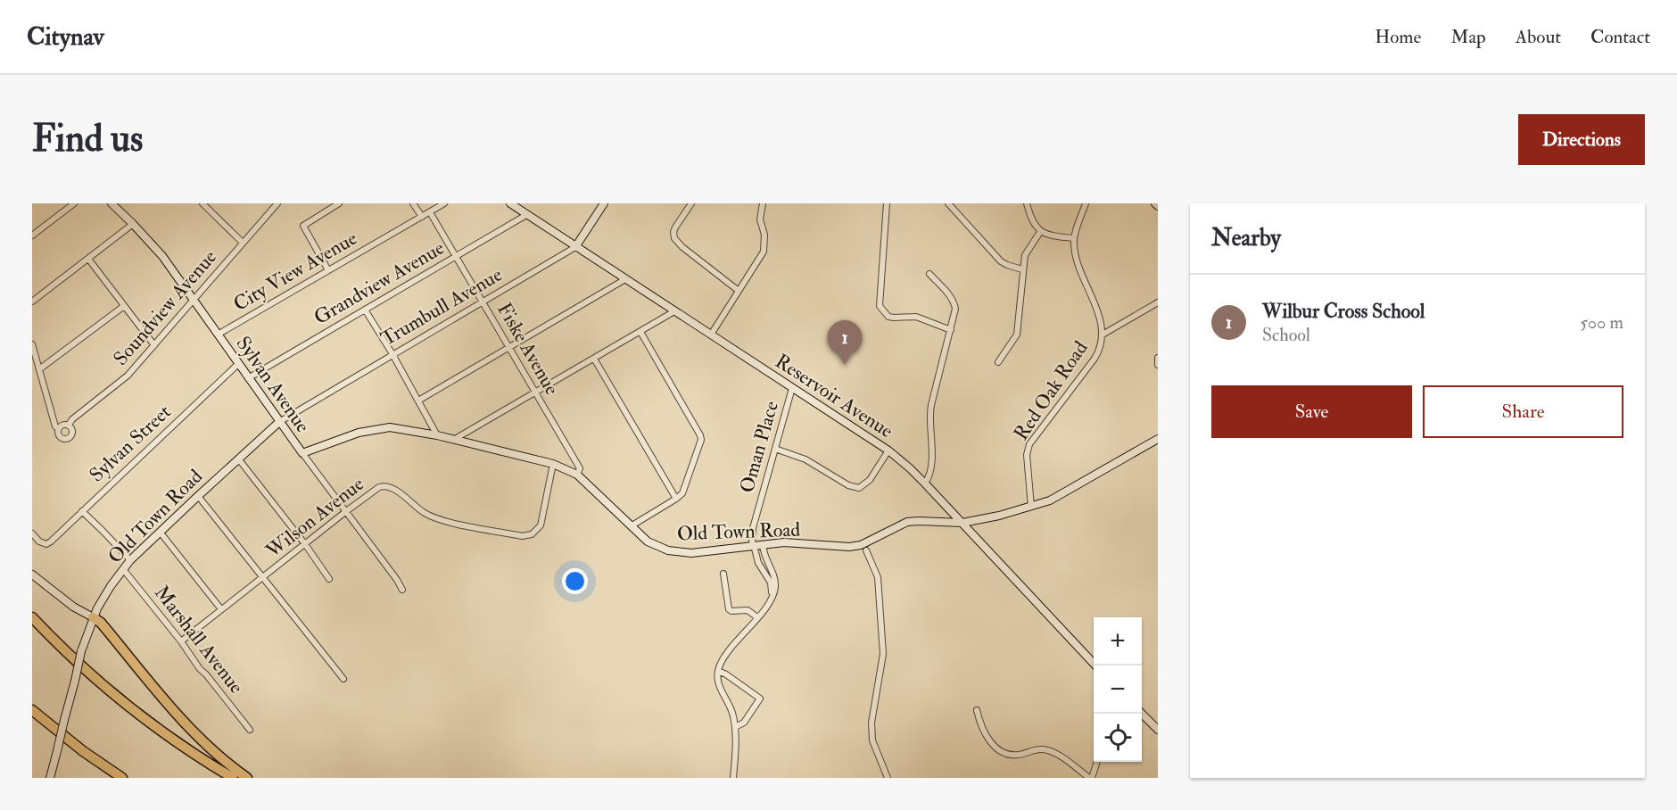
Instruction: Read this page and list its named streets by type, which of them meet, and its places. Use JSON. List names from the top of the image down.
{
  "streets": {
    "main road": [
      "Trumbull Avenue",
      "Sylvan Avenue",
      "Reservoir Avenue",
      "Old Town Road"
    ],
    "street": [
      "City View Avenue",
      "Grandview Avenue",
      "Soundview Avenue",
      "Fiske Avenue",
      "Red Oak Road",
      "Sylvan Street",
      "Oman Place",
      "Wilson Avenue",
      "Marshall Avenue"
    ]
  },
  "crossings": [
    ["City View Avenue", "Fiske Avenue"],
    ["City View Avenue", "Sylvan Avenue"],
    ["Grandview Avenue", "Fiske Avenue"],
    ["Grandview Avenue", "Sylvan Avenue"],
    ["Grandview Avenue", "Reservoir Avenue"],
    ["Trumbull Avenue", "Fiske Avenue"],
    ["Trumbull Avenue", "Sylvan Avenue"],
    ["Trumbull Avenue", "Reservoir Avenue"],
    ["Trumbull Avenue", "Old Town Road"],
    ["Soundview Avenue", "Sylvan Avenue"],
    ["Fiske Avenue", "Old Town Road"],
    ["Sylvan Avenue", "Sylvan Street"],
    ["Sylvan Avenue", "Old Town Road"],
    ["Sylvan Avenue", "Wilson Avenue"],
    ["Red Oak Road", "Old Town Road"],
    ["Reservoir Avenue", "Oman Place"],
    ["Reservoir Avenue", "Old Town Road"],
    ["Oman Place", "Old Town Road"],
    ["Old Town Road", "Wilson Avenue"],
    ["Old Town Road", "Marshall Avenue"],
    ["Wilson Avenue", "Marshall Avenue"]
  ],
  "page": {
    "header": "Citynav",
    "nav": [
      "Home",
      "Map",
      "About",
      "Contact"
    ],
    "buttons": [
      "Directions",
      ["Save", "Share"]
    ],
    "title": "Find us",
    "heading": "Nearby",
    "list": [
      {
        "mark": "1",
        "name": "Wilbur Cross School",
        "note": "School",
        "value": "500 m"
      }
    ],
    "pins": "1",
    "map_buttons": ["+", "−"]
  }
}
